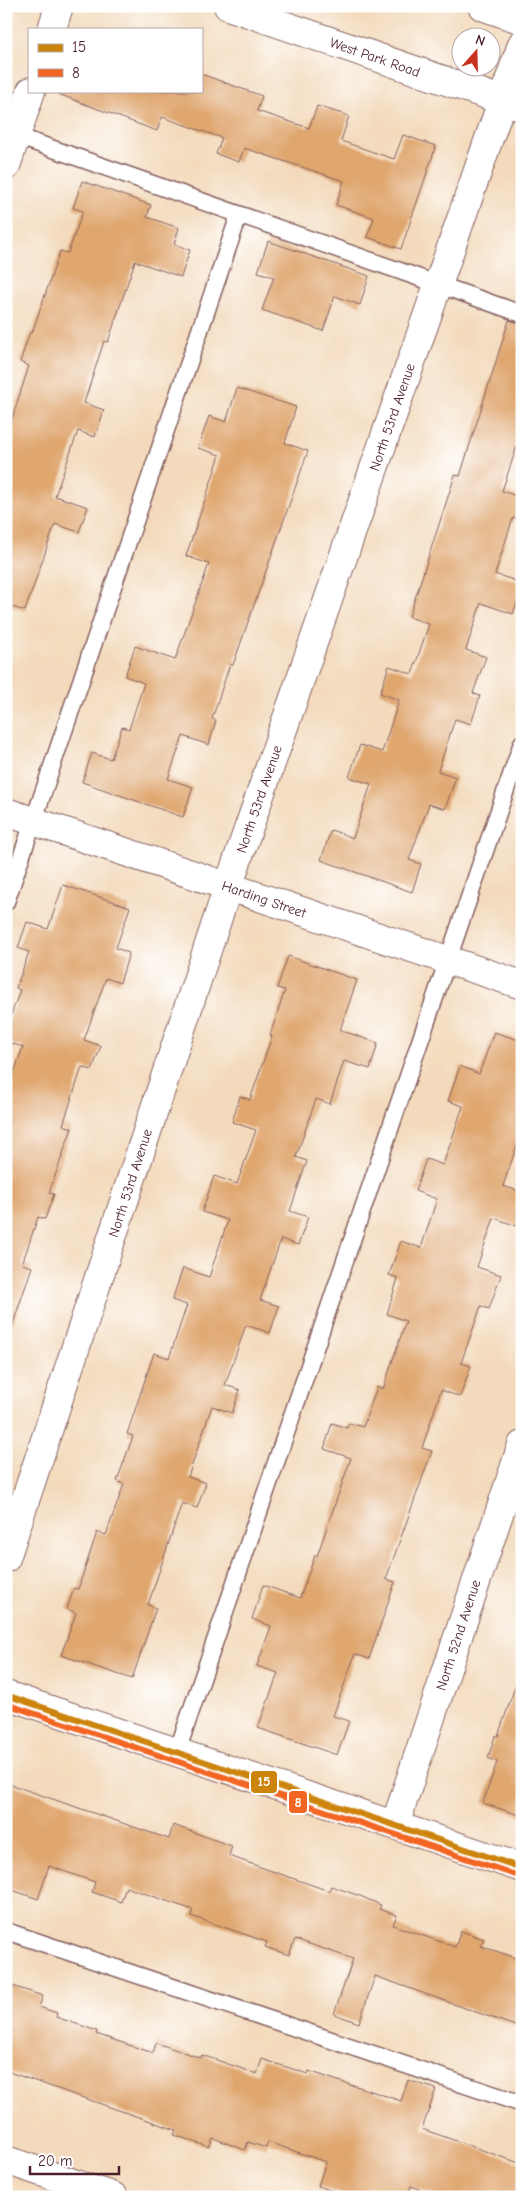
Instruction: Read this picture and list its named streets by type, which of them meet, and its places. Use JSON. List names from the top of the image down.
{
  "streets": {
    "street": [
      "West Park Road",
      "North 53rd Avenue",
      "Harding Street",
      "North 52nd Avenue"
    ]
  },
  "crossings": [
    ["West Park Road", "North 53rd Avenue"],
    ["North 53rd Avenue", "Harding Street"]
  ],
  "lines": ["transit line 15", "transit line 8"],
  "legend": ["15", "8"],
  "scale_bar": "20 m",
  "north": "top"
}
